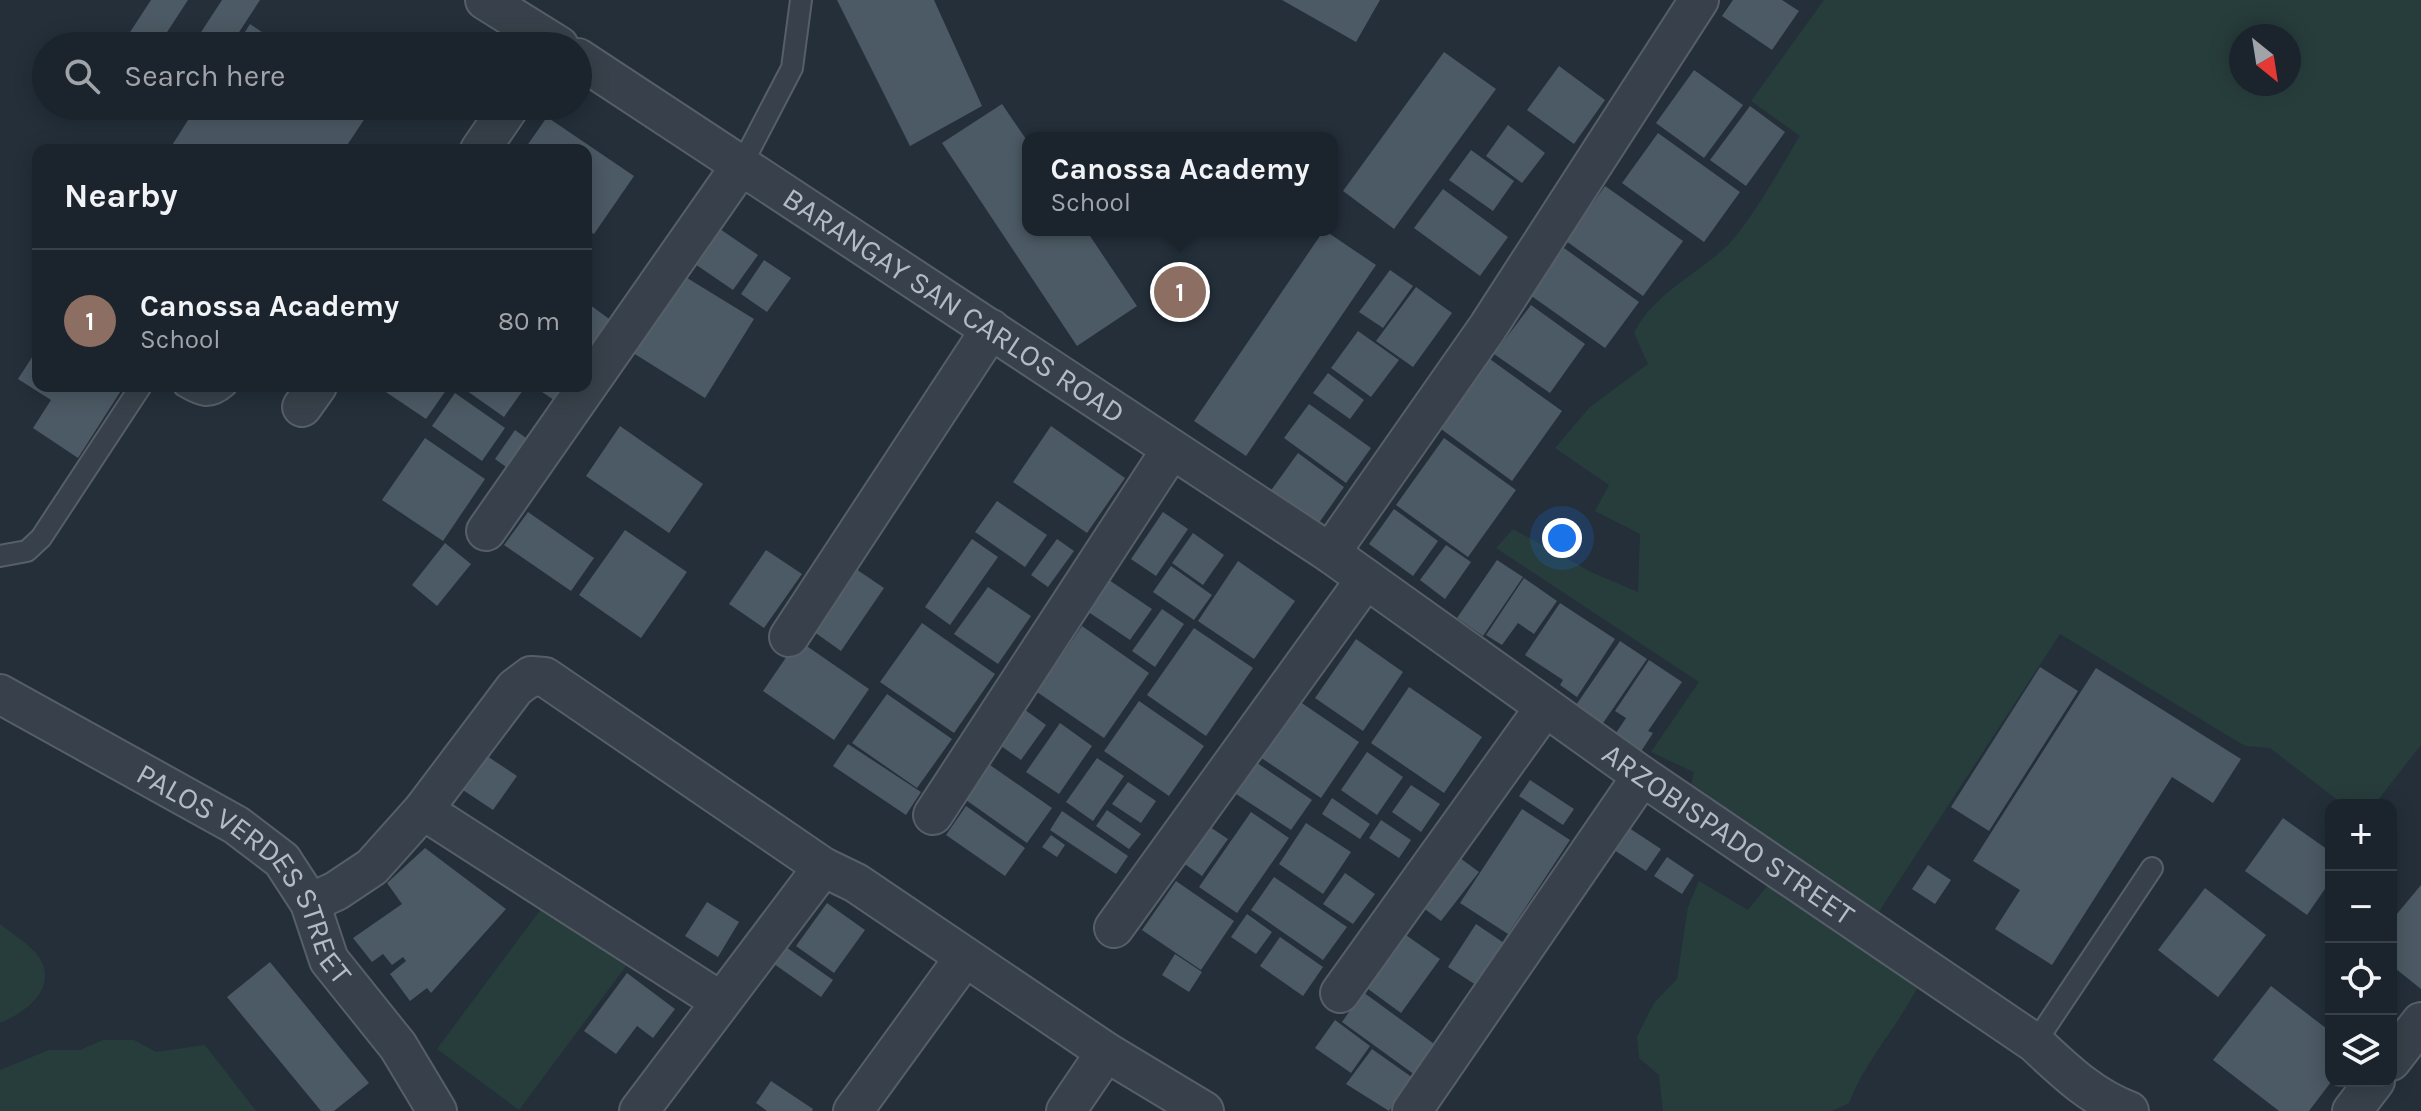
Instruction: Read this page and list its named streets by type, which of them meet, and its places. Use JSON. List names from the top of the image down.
{
  "streets": {
    "street": ["BARANGAY SAN CARLOS ROAD", "ARZOBISPADO STREET", "PALOS VERDES STREET"]
  },
  "crossings": [
    ["BARANGAY SAN CARLOS ROAD", "ARZOBISPADO STREET"]
  ],
  "north": "bottom right",
  "page": {
    "search": "Search here",
    "popup": ["Canossa Academy", "School"],
    "heading": "Nearby",
    "list": [
      {
        "mark": "1",
        "name": "Canossa Academy",
        "note": "School",
        "value": "80 m"
      }
    ],
    "pins": "1",
    "map_buttons": ["+", "−"]
  }
}
